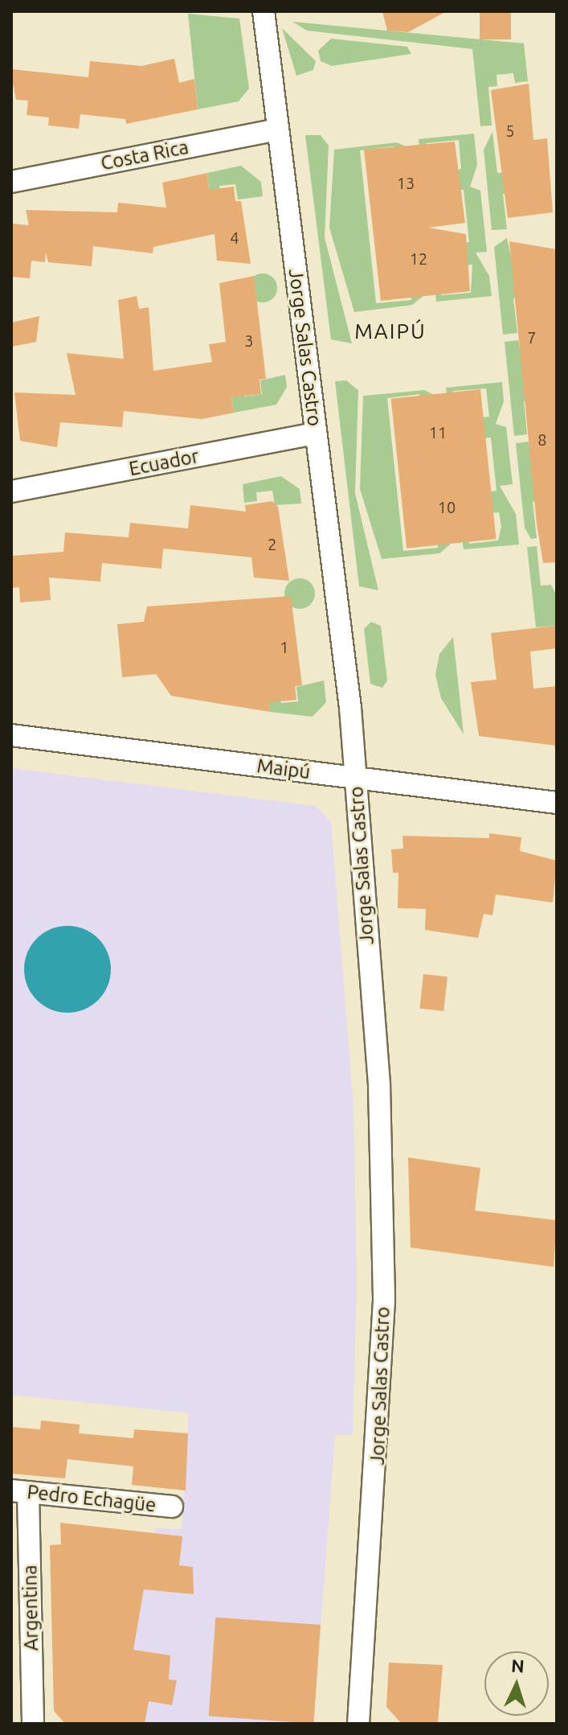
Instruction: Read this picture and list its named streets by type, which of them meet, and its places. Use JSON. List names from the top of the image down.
{
  "streets": {
    "street": [
      "Costa Rica",
      "Jorge Salas Castro",
      "Ecuador",
      "Maipú",
      "Pedro Echagüe",
      "Argentina"
    ]
  },
  "crossings": [
    ["Costa Rica", "Jorge Salas Castro"],
    ["Jorge Salas Castro", "Ecuador"],
    ["Jorge Salas Castro", "Maipú"],
    ["Pedro Echagüe", "Argentina"]
  ],
  "districts": ["MAIPÚ"],
  "house_numbers": [
    "5",
    "13",
    "4",
    "12",
    "7",
    "3",
    "11",
    "8",
    "10",
    "2",
    "1"
  ],
  "north": "top"
}
